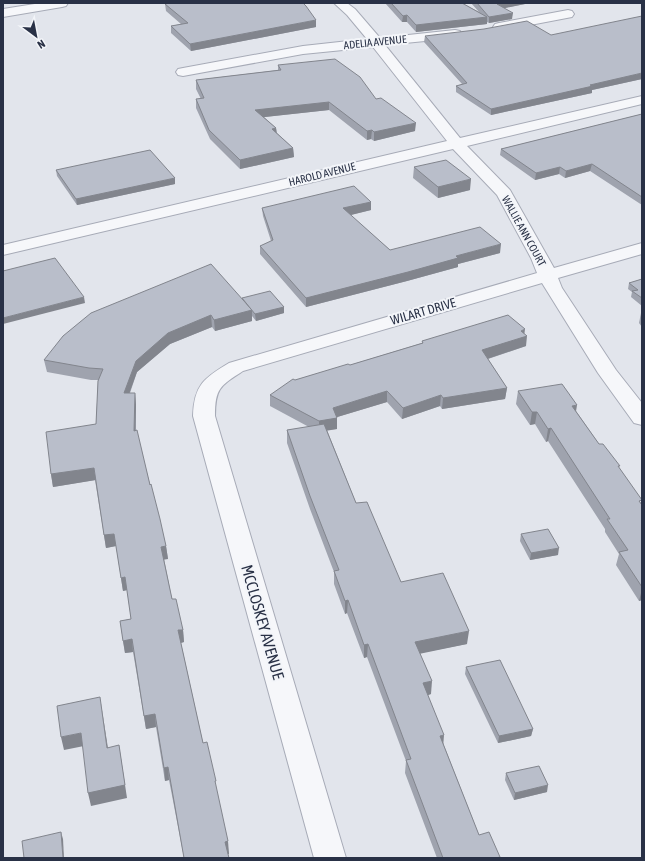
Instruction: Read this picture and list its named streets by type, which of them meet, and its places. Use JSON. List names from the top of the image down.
{
  "streets": {
    "street": [
      "ADELIA AVENUE",
      "HAROLD AVENUE",
      "WALLIE ANN COURT",
      "WILART DRIVE",
      "MCCLOSKEY AVENUE"
    ]
  },
  "crossings": [
    ["ADELIA AVENUE", "WALLIE ANN COURT"],
    ["HAROLD AVENUE", "WALLIE ANN COURT"],
    ["WALLIE ANN COURT", "WILART DRIVE"],
    ["WILART DRIVE", "MCCLOSKEY AVENUE"]
  ],
  "north": "bottom right"
}
